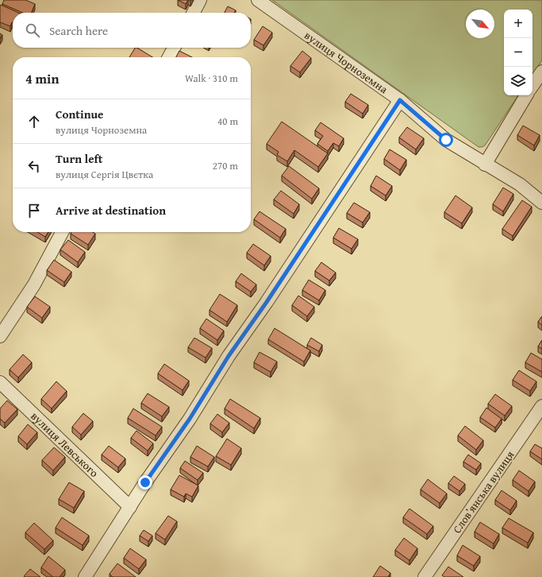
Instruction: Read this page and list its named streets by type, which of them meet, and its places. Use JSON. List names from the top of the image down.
{
  "streets": {
    "street": ["вулиця Чорноземна", "вулиця Левського", "Словʼянська вулиця"]
  },
  "north": "bottom right",
  "page": {
    "map_buttons": ["+", "−"],
    "search": "Search here",
    "heading": ["4 min", "Walk · 310 m"],
    "list": [
      ["Continue", "вулиця Чорноземна", "40 m"],
      ["Turn left", "вулиця Сергія Цвєтка", "270 m"],
      "Arrive at destination"
    ]
  }
}
